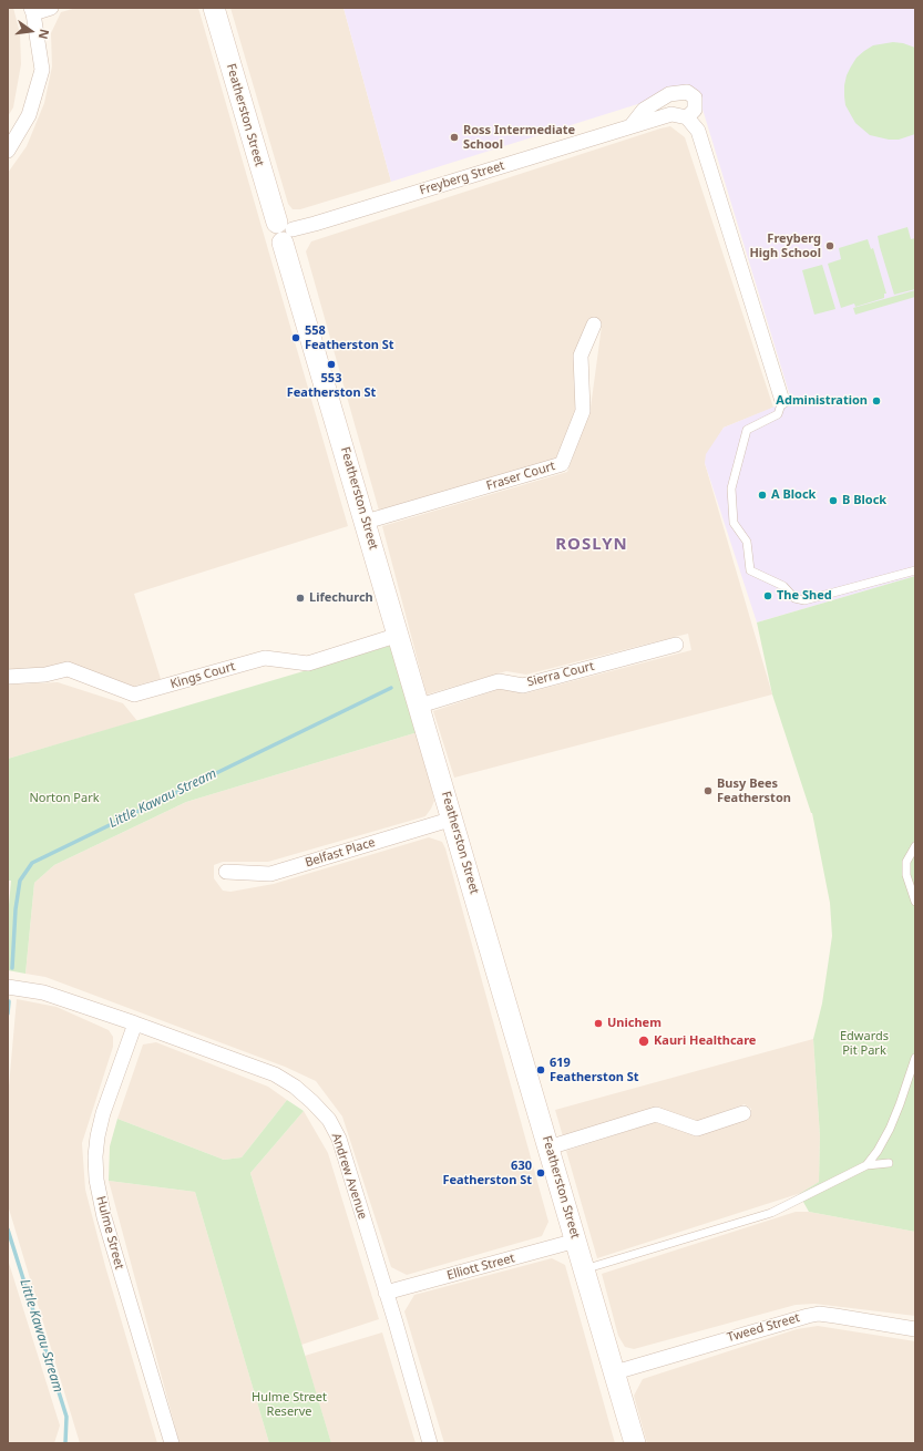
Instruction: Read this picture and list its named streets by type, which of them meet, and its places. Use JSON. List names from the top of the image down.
{
  "streets": {
    "main road": ["Featherston Street"],
    "street": [
      "Freyberg Street",
      "Fraser Court",
      "Sierra Court",
      "Kings Court",
      "Belfast Place",
      "Andrew Avenue",
      "Hulme Street",
      "Elliott Street",
      "Tweed Street"
    ]
  },
  "crossings": [
    ["Featherston Street", "Freyberg Street"],
    ["Featherston Street", "Fraser Court"],
    ["Featherston Street", "Sierra Court"],
    ["Featherston Street", "Kings Court"],
    ["Featherston Street", "Belfast Place"],
    ["Featherston Street", "Elliott Street"],
    ["Featherston Street", "Tweed Street"],
    ["Andrew Avenue", "Hulme Street"],
    ["Andrew Avenue", "Elliott Street"]
  ],
  "districts": ["ROSLYN"],
  "water": ["Little Kawau Stream"],
  "parks": ["Norton Park", "Edwards Pit Park", "Hulme Street Reserve"],
  "places": [
    "Ross Intermediate School",
    "Freyberg High School",
    "558 Featherston St",
    "553 Featherston St",
    "Administration",
    "A Block",
    "B Block",
    "The Shed",
    "Lifechurch",
    "Busy Bees Featherston",
    "Unichem",
    "Kauri Healthcare",
    "619 Featherston St",
    "630 Featherston St"
  ],
  "north": "right"
}
